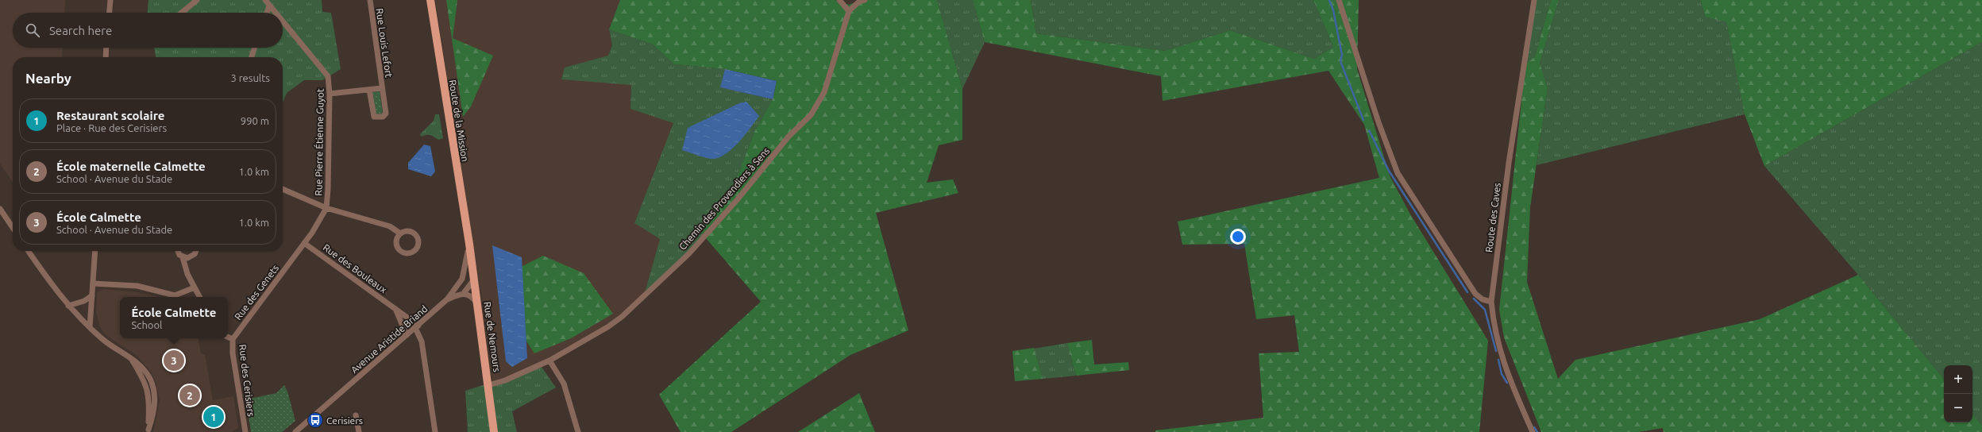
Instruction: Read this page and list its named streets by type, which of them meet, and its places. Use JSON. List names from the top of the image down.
{
  "streets": {
    "main road": ["Route de la Mission", "Rue de Nemours"],
    "street": [
      "Rue Louis Lefort",
      "Rue Pierre Étienne Guyot",
      "Chemin des Provendiers à Sens",
      "Route des Caves",
      "Rue des Bouleaux",
      "Rue des Genets",
      "Avenue Aristide Briand",
      "Rue des Cerisiers"
    ]
  },
  "crossings": [
    ["Rue Louis Lefort", "Rue Pierre Étienne Guyot"],
    ["Route de la Mission", "Rue de Nemours"],
    ["Route de la Mission", "Avenue Aristide Briand"],
    ["Rue Pierre Étienne Guyot", "Rue des Genets"],
    ["Chemin des Provendiers à Sens", "Rue de Nemours"],
    ["Rue des Bouleaux", "Rue des Genets"],
    ["Rue des Bouleaux", "Avenue Aristide Briand"],
    ["Rue des Genets", "Rue des Cerisiers"],
    ["Rue de Nemours", "Avenue Aristide Briand"]
  ],
  "places": {
    "bus stop": ["Cerisiers"]
  },
  "page": {
    "search": "Search here",
    "heading": ["Nearby", "3 results"],
    "list": [
      {
        "mark": "1",
        "name": "Restaurant scolaire",
        "note": "Place · Rue des Cerisiers",
        "value": "990 m"
      },
      {
        "mark": "2",
        "name": "École maternelle Calmette",
        "note": "School · Avenue du Stade",
        "value": "1.0 km"
      },
      {
        "mark": "3",
        "name": "École Calmette",
        "note": "School · Avenue du Stade",
        "value": "1.0 km"
      }
    ],
    "popup": ["École Calmette", "School"],
    "pins": ["3", "2", "1"],
    "map_buttons": ["+", "−"]
  }
}
